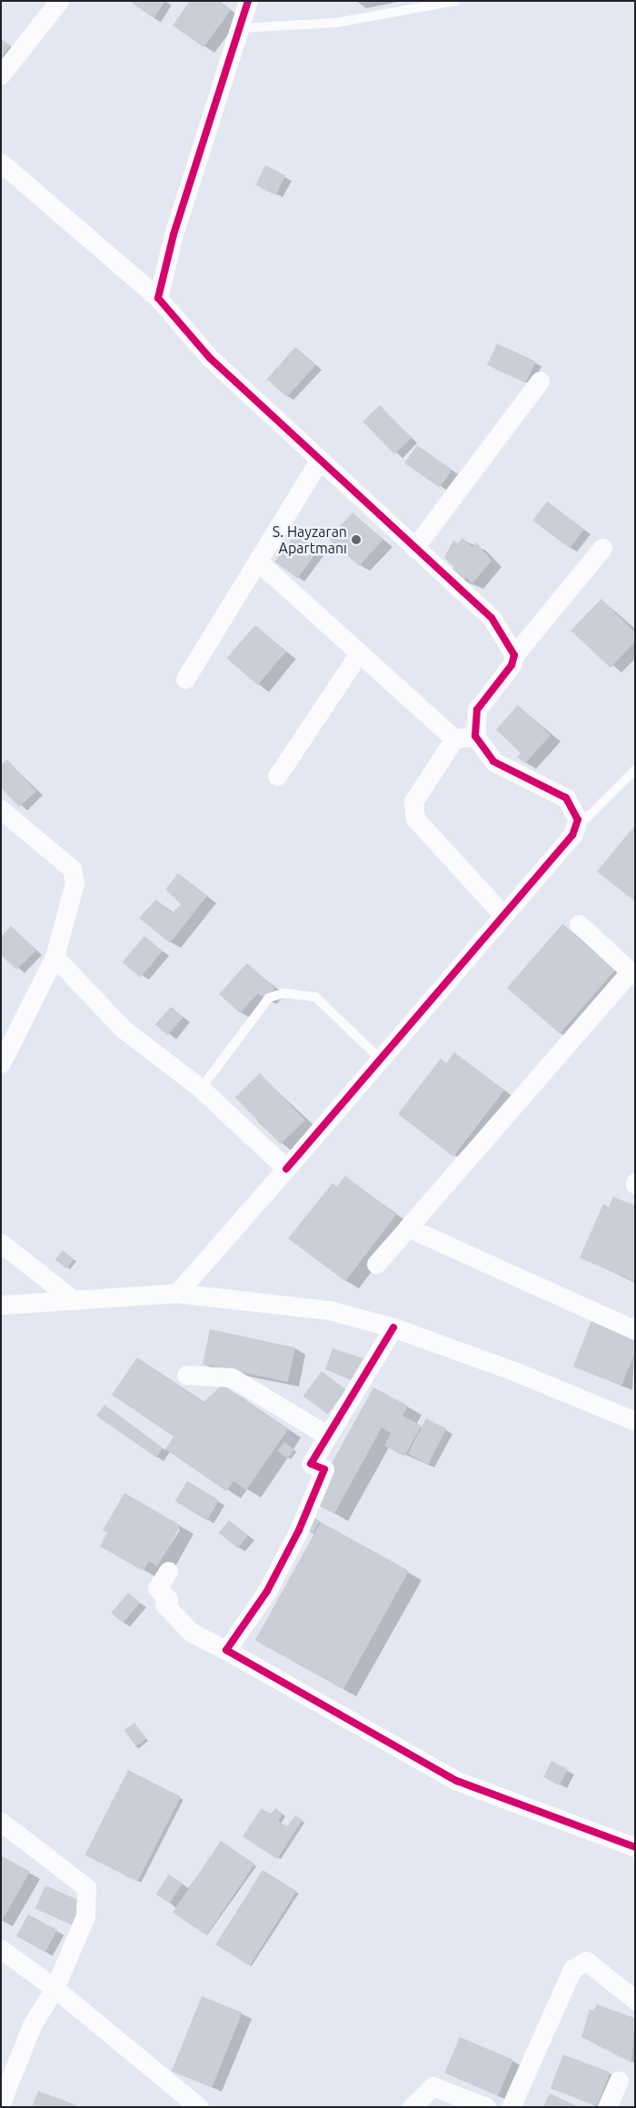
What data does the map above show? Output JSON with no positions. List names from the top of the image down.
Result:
{
  "places": ["S. Hayzaran Apartmanı"]
}
